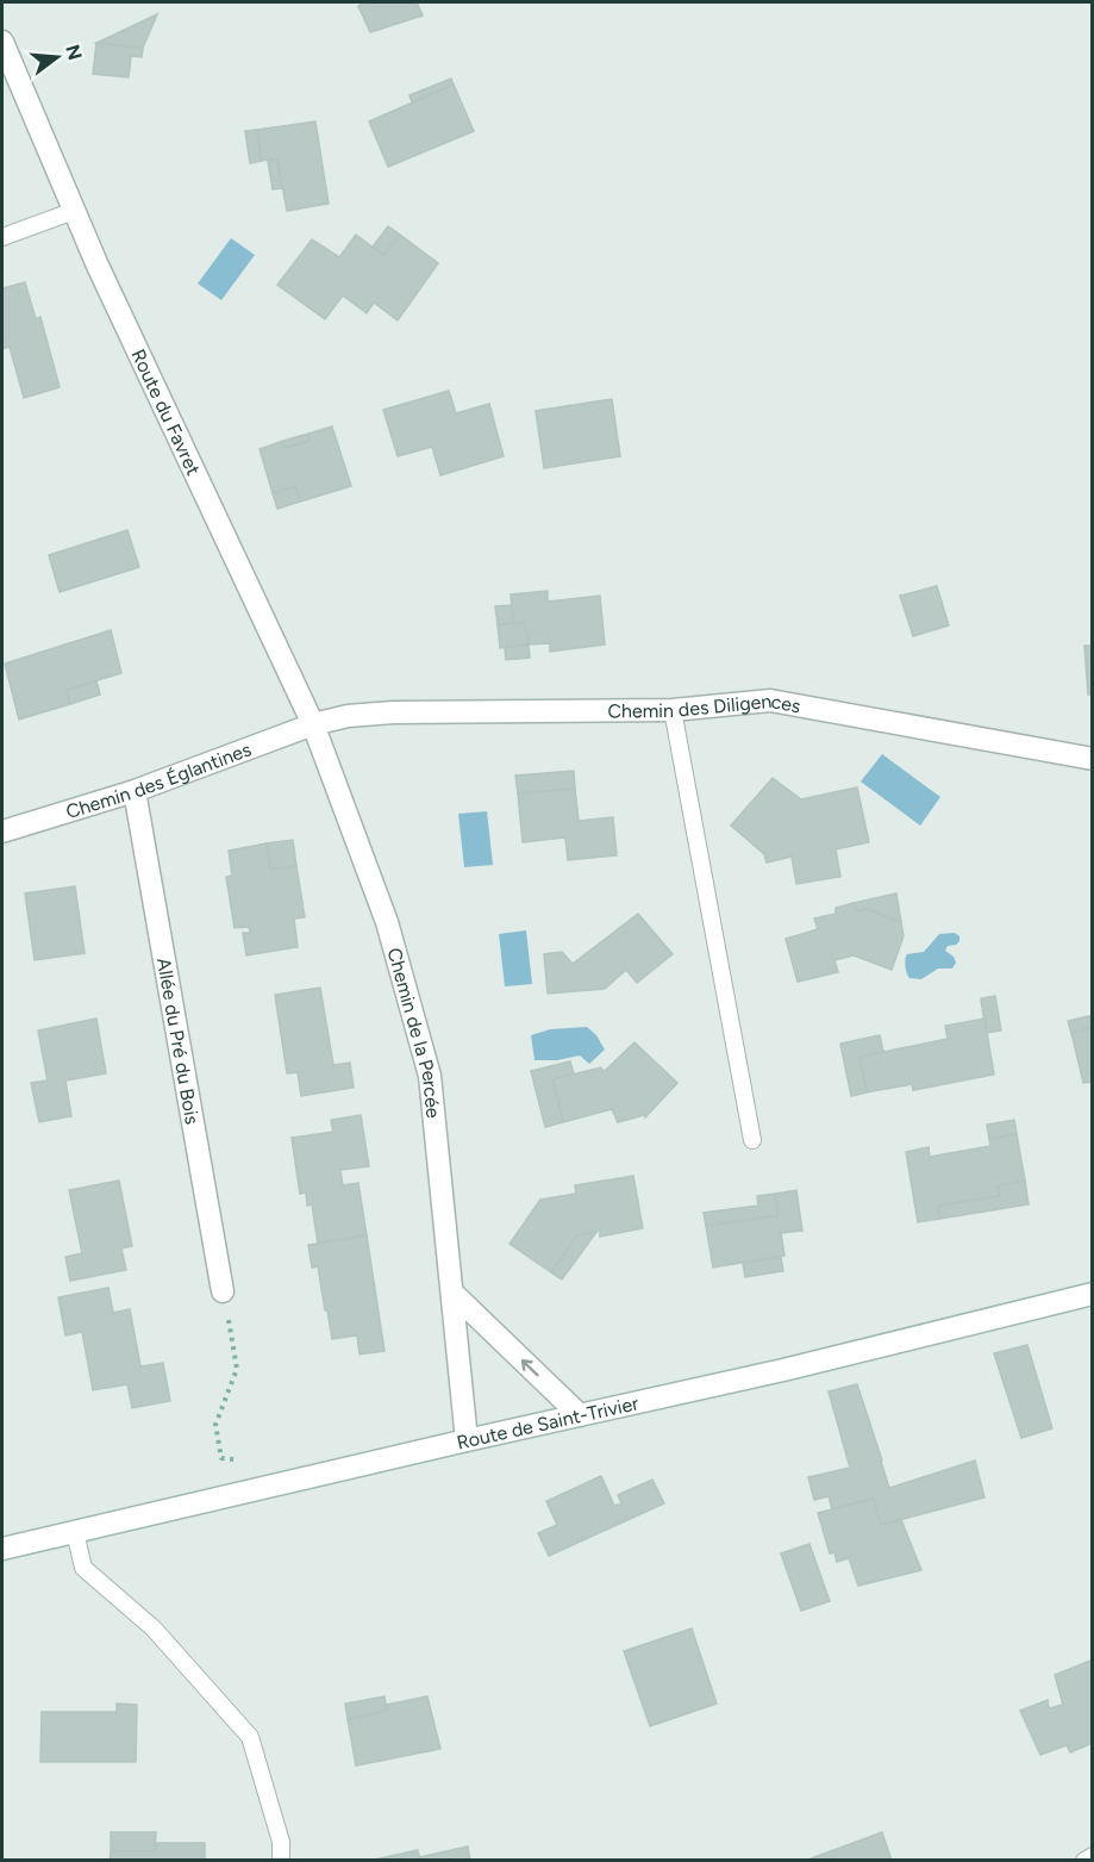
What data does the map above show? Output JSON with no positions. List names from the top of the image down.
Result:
{
  "streets": {
    "street": [
      "Route du Favret",
      "Chemin des Diligences",
      "Chemin des Églantines",
      "Chemin de la Percée",
      "Allée du Pré du Bois",
      "Route de Saint-Trivier"
    ]
  },
  "crossings": [
    ["Route du Favret", "Chemin des Diligences"],
    ["Route du Favret", "Chemin des Églantines"],
    ["Route du Favret", "Chemin de la Percée"],
    ["Chemin des Diligences", "Chemin des Églantines"],
    ["Chemin des Églantines", "Allée du Pré du Bois"],
    ["Chemin de la Percée", "Route de Saint-Trivier"]
  ],
  "north": "right"
}
